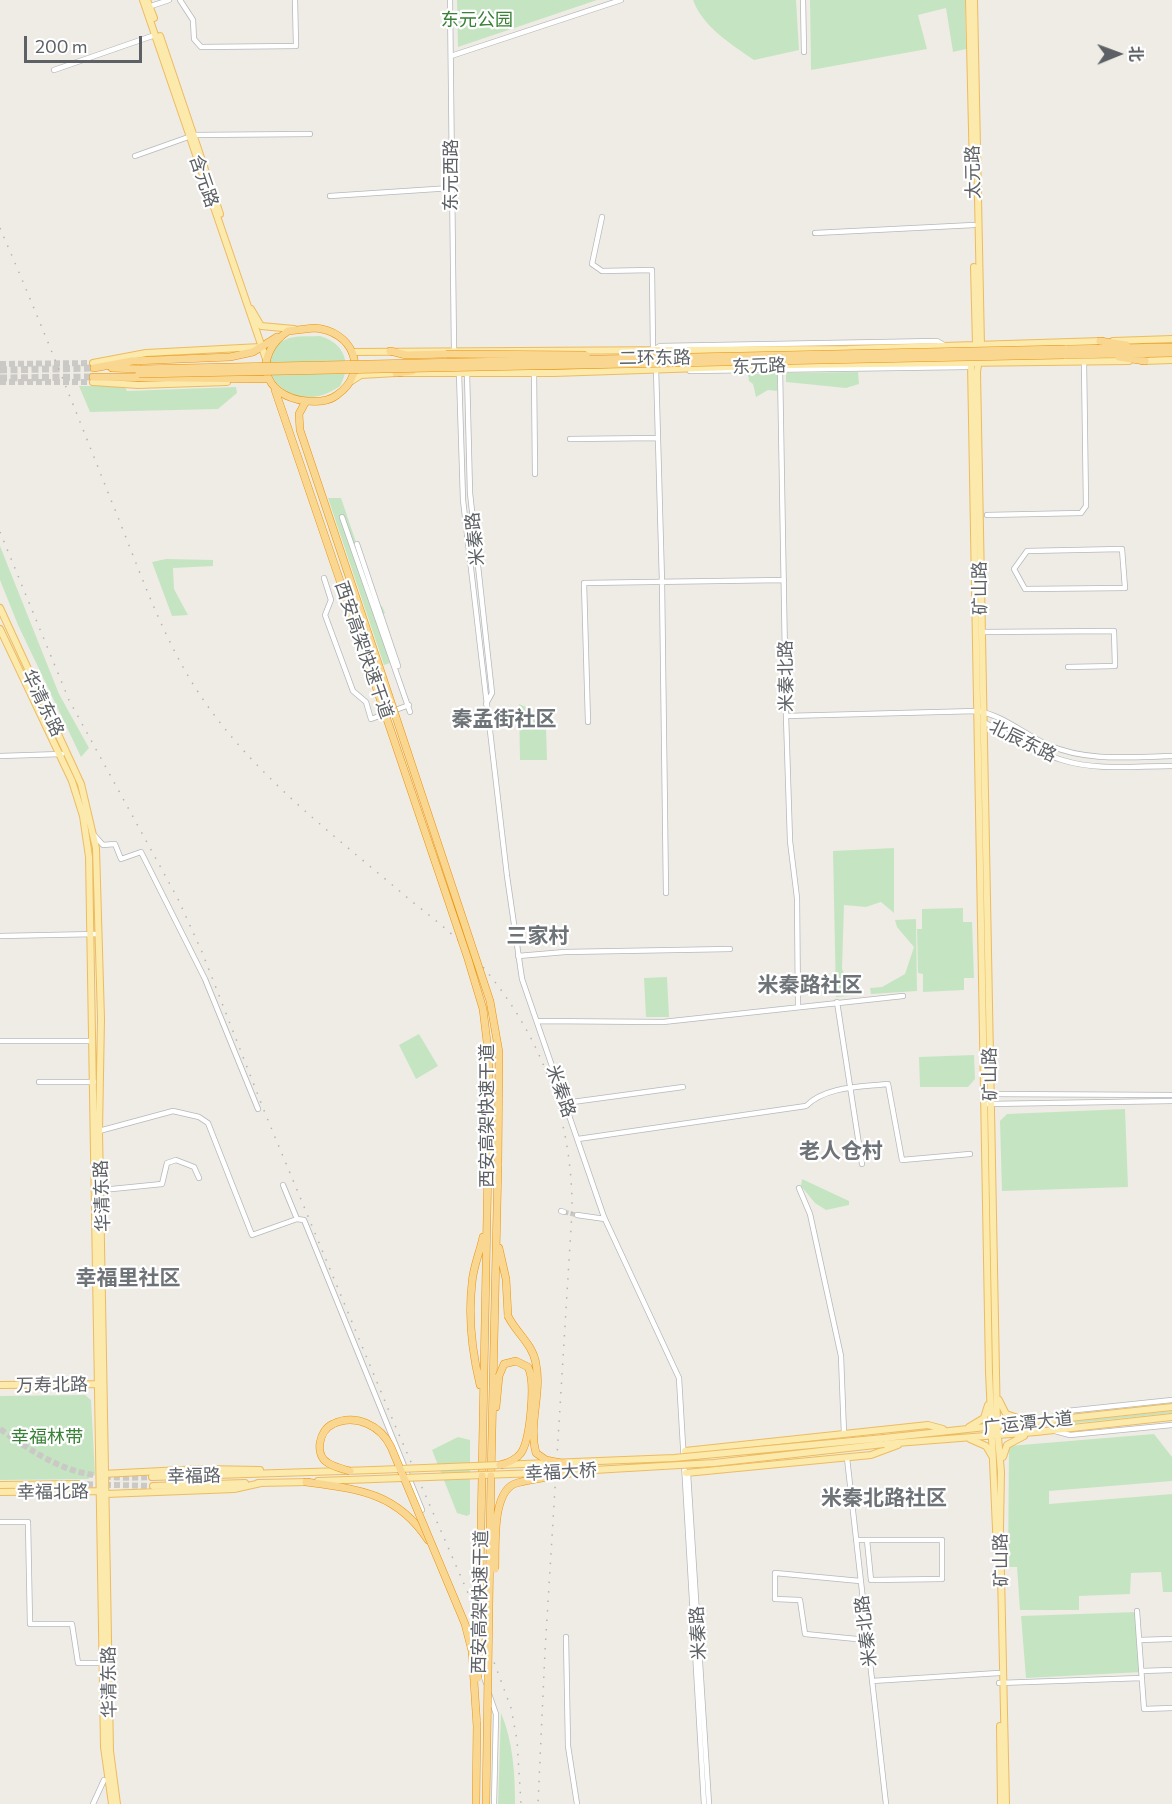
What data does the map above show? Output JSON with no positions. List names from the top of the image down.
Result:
{
  "streets": {
    "highway": ["二环东路", "西安高架快速干道"],
    "main road": [
      "太元路",
      "含元路",
      "东元路",
      "矿山路",
      "华清东路",
      "万寿北路",
      "广运潭大道",
      "幸福大桥",
      "幸福路",
      "幸福北路"
    ],
    "street": [
      "东元西路",
      "米秦路",
      "米秦北路",
      "北辰东路"
    ]
  },
  "crossings": [
    ["太元路", "东元路"],
    ["太元路", "矿山路"],
    ["东元西路", "东元路"],
    ["含元路", "东元路"],
    ["含元路", "西安高架快速干道"],
    ["东元路", "米秦路"],
    ["东元路", "矿山路"],
    ["东元路", "西安高架快速干道"],
    ["东元路", "米秦北路"],
    ["矿山路", "北辰东路"],
    ["矿山路", "广运潭大道"],
    ["华清东路", "万寿北路"],
    ["华清东路", "幸福北路"],
    ["广运潭大道", "幸福大桥"],
    ["幸福大桥", "幸福路"],
    ["幸福大桥", "幸福北路"],
    ["幸福路", "幸福北路"]
  ],
  "districts": [
    "秦孟街社区",
    "三家村",
    "米秦路社区",
    "老人仓村",
    "幸福里社区",
    "米秦北路社区"
  ],
  "parks": ["东元公园", "幸福林带"],
  "scale_bar": "200 m",
  "north": "right"
}
